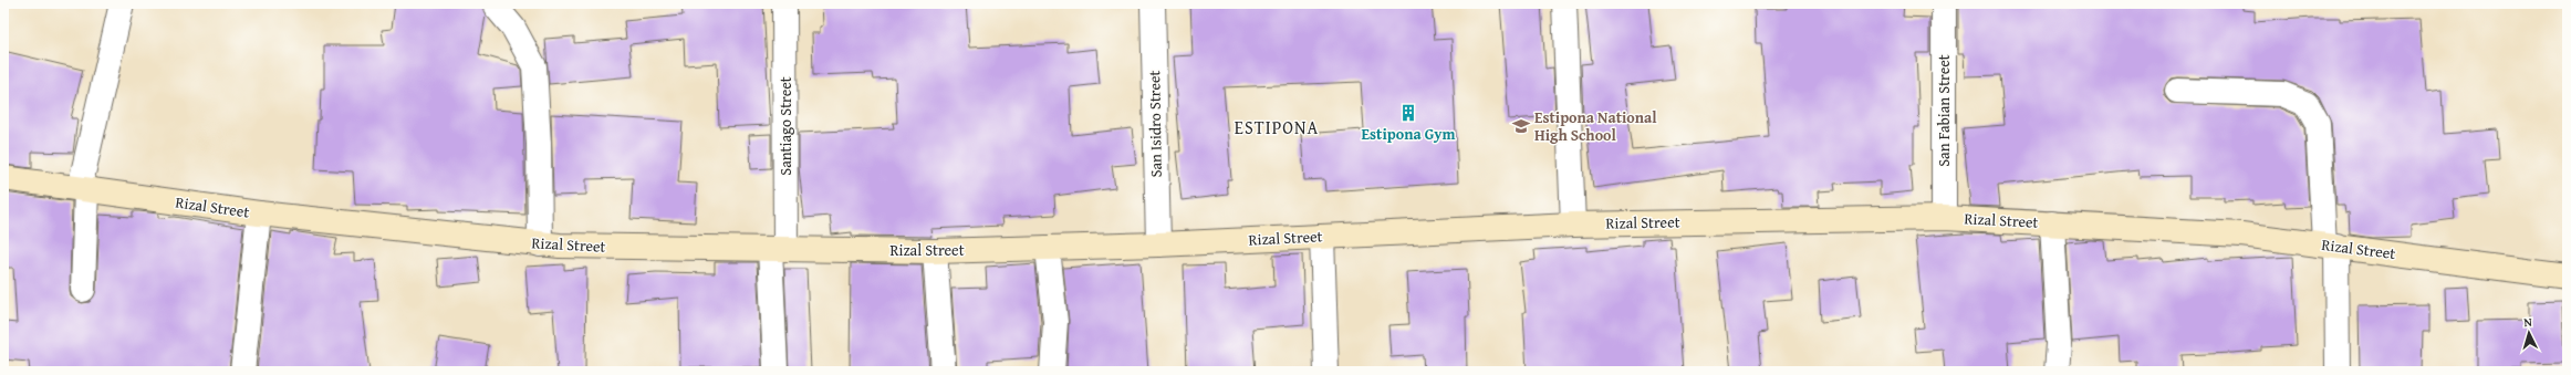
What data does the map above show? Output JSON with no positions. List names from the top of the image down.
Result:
{
  "streets": {
    "main road": ["Rizal Street"],
    "street": ["San Fabian Street", "San Isidro Street", "Santiago Street"]
  },
  "crossings": [
    ["San Fabian Street", "Rizal Street"],
    ["San Isidro Street", "Rizal Street"],
    ["Santiago Street", "Rizal Street"]
  ],
  "districts": ["ESTIPONA"],
  "places": {
    "building": ["Estipona Gym"],
    "school or university": ["Estipona National High School"]
  },
  "north": "top"
}
